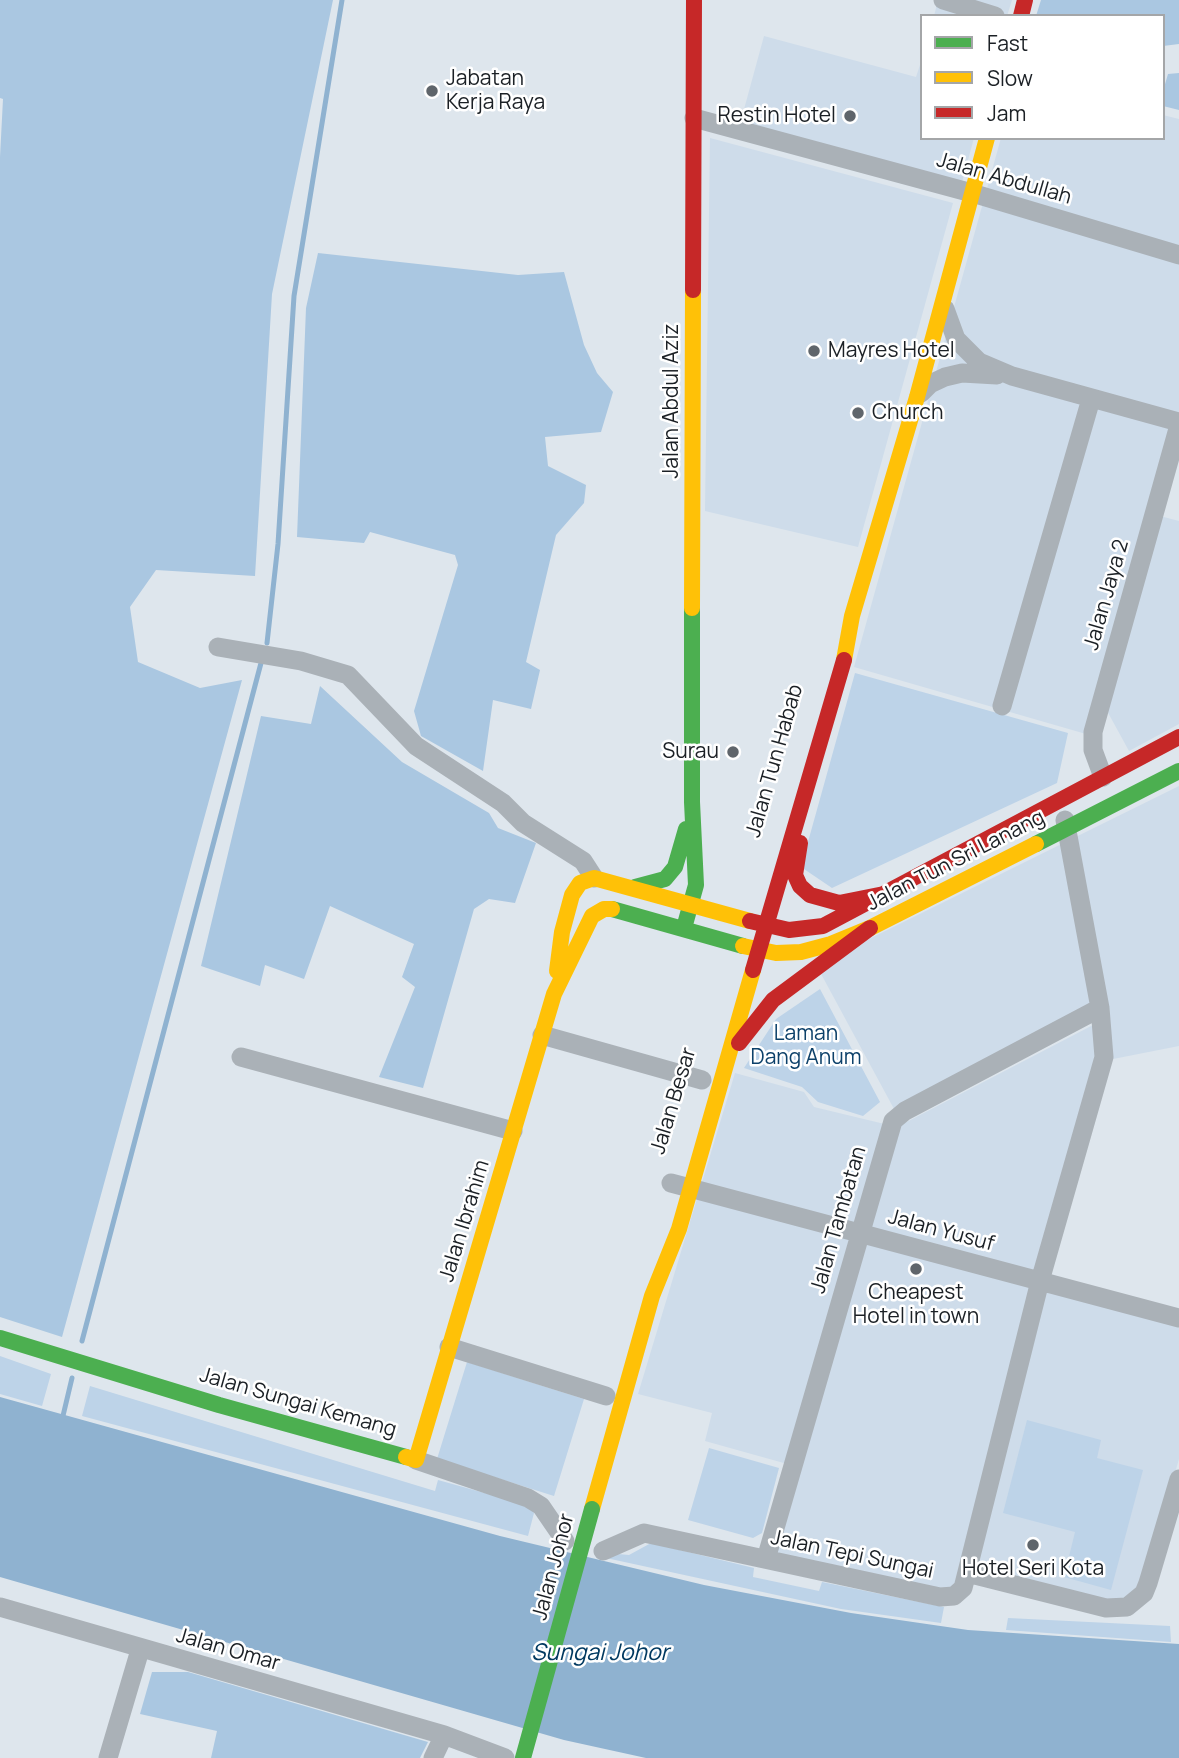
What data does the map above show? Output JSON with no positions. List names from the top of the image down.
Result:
{
  "streets": {
    "main road": [
      "Jalan Abdul Aziz",
      "Jalan Tun Habab",
      "Jalan Tun Sri Lanang",
      "Jalan Besar",
      "Jalan Ibrahim",
      "Jalan Sungai Kemang",
      "Jalan Johor"
    ],
    "street": [
      "Jalan Abdullah",
      "Jalan Jaya 2",
      "Jalan Tambatan",
      "Jalan Yusuf",
      "Jalan Tepi Sungai",
      "Jalan Omar"
    ]
  },
  "crossings": [
    ["Jalan Abdullah", "Jalan Abdul Aziz"],
    ["Jalan Abdullah", "Jalan Tun Habab"],
    ["Jalan Jaya 2", "Jalan Tun Sri Lanang"],
    ["Jalan Tun Habab", "Jalan Tun Sri Lanang"],
    ["Jalan Tun Habab", "Jalan Besar"],
    ["Jalan Tun Sri Lanang", "Jalan Besar"],
    ["Jalan Tun Sri Lanang", "Jalan Ibrahim"],
    ["Jalan Besar", "Jalan Ibrahim"],
    ["Jalan Besar", "Jalan Yusuf"],
    ["Jalan Besar", "Jalan Johor"],
    ["Jalan Tambatan", "Jalan Yusuf"],
    ["Jalan Tambatan", "Jalan Tepi Sungai"],
    ["Jalan Ibrahim", "Jalan Sungai Kemang"]
  ],
  "water": ["Sungai Johor"],
  "parks": ["Laman Dang Anum"],
  "places": [
    "Jabatan Kerja Raya",
    "Restin Hotel",
    "Mayres Hotel",
    "Church",
    "Surau",
    "Cheapest Hotel in town",
    "Hotel Seri Kota"
  ],
  "legend": ["Fast", "Slow", "Jam"]
}
